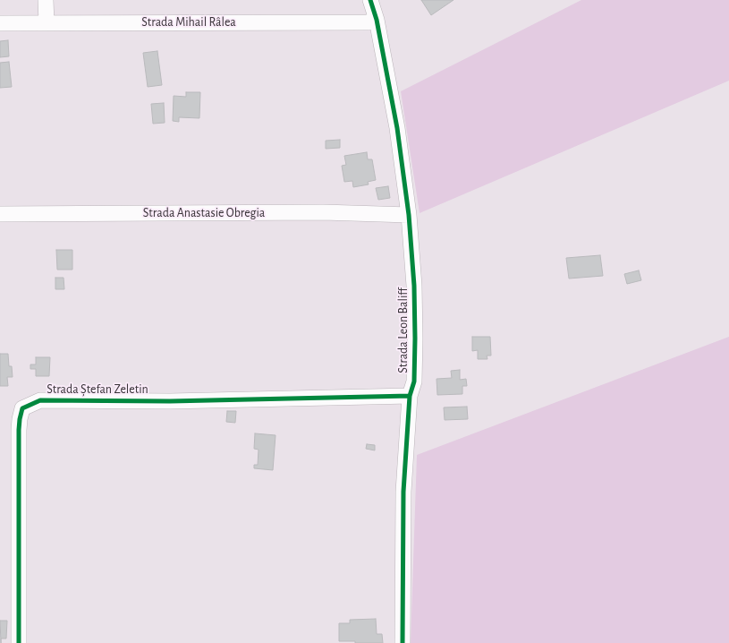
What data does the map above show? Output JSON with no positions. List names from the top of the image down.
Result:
{
  "streets": {
    "street": [
      "Strada Mihail Râlea",
      "Strada Anastasie Obregia",
      "Strada Leon Baliff",
      "Strada Ștefan Zeletin"
    ]
  },
  "crossings": [
    ["Strada Mihail Râlea", "Strada Leon Baliff"],
    ["Strada Anastasie Obregia", "Strada Leon Baliff"],
    ["Strada Leon Baliff", "Strada Ștefan Zeletin"]
  ]
}
